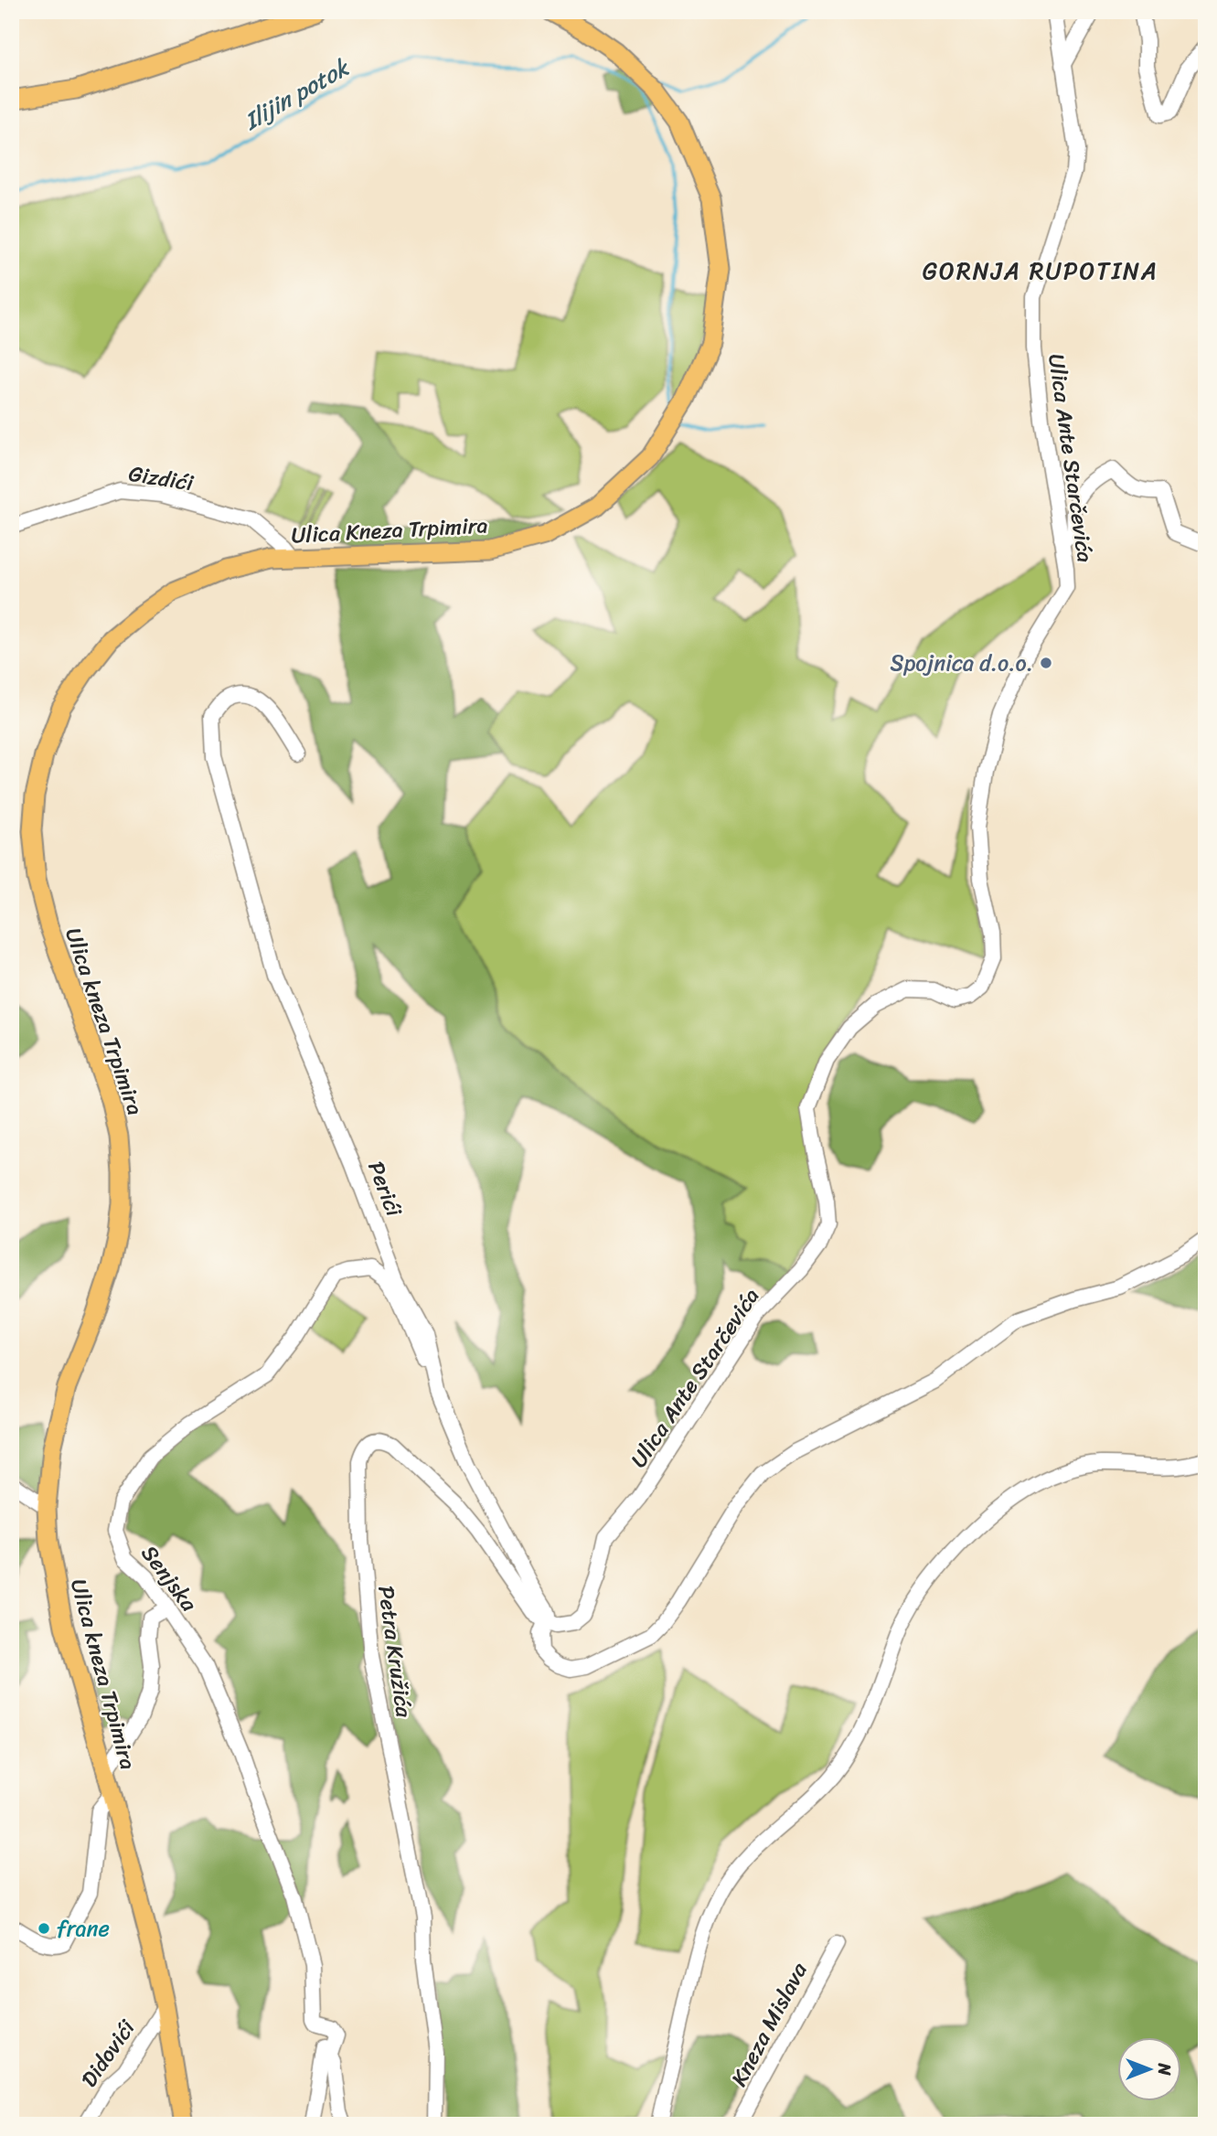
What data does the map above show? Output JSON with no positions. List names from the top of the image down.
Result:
{
  "streets": {
    "main road": ["Ulica Kneza Trpimira", "Ulica kneza Trpimira"],
    "street": [
      "Ulica Ante Starčevića",
      "Gizdići",
      "Perići",
      "Senjska",
      "Petra Kružića",
      "Kneza Mislava",
      "Didovići"
    ]
  },
  "crossings": [
    ["Ulica Ante Starčevića", "Perići"],
    ["Ulica Ante Starčevića", "Petra Kružića"],
    ["Gizdići", "Ulica Kneza Trpimira"],
    ["Ulica Kneza Trpimira", "Ulica kneza Trpimira"],
    ["Ulica kneza Trpimira", "Didovići"],
    ["Perići", "Senjska"],
    ["Perići", "Petra Kružića"]
  ],
  "districts": ["GORNJA RUPOTINA"],
  "water": ["Ilijin potok"],
  "places": ["Spojnica d.o.o.", "frane"],
  "north": "right"
}
